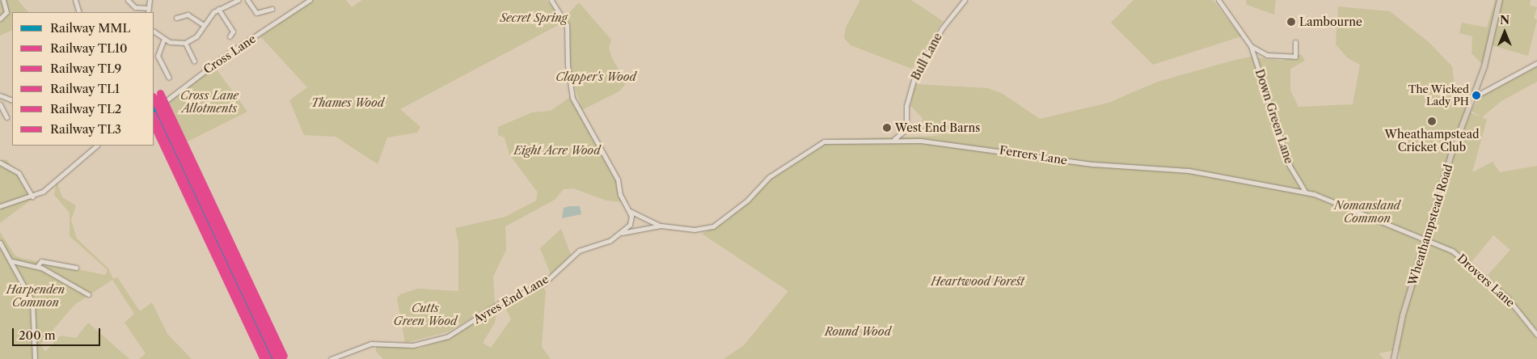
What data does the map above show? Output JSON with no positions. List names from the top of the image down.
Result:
{
  "streets": {
    "main road": ["Wheathampstead Road"],
    "street": [
      "Cross Lane",
      "Bull Lane",
      "Down Green Lane",
      "Ferrers Lane",
      "Drovers Lane",
      "Ayres End Lane"
    ]
  },
  "crossings": [
    ["Bull Lane", "Ferrers Lane"],
    ["Down Green Lane", "Ferrers Lane"],
    ["Ferrers Lane", "Wheathampstead Road"],
    ["Ferrers Lane", "Drovers Lane"],
    ["Ferrers Lane", "Ayres End Lane"],
    ["Wheathampstead Road", "Drovers Lane"]
  ],
  "parks": [
    "Secret Spring",
    "Clapper's Wood",
    "Cross Lane Allotments",
    "Thames Wood",
    "Eight Acre Wood",
    "Nomansland Common",
    "Heartwood Forest",
    "Harpenden Common",
    "Cutts Green Wood",
    "Round Wood"
  ],
  "places": [
    "Lambourne",
    "The Wicked Lady PH",
    "Wheathampstead Cricket Club",
    "West End Barns"
  ],
  "lines": [
    "rail line TL1",
    "rail line TL2",
    "rail line TL10",
    "rail line MML",
    "rail line TL9",
    "rail line TL3"
  ],
  "legend": [
    "Railway MML",
    "Railway TL10",
    "Railway TL9",
    "Railway TL1",
    "Railway TL2",
    "Railway TL3"
  ],
  "scale_bar": "200 m",
  "north": "top"
}
